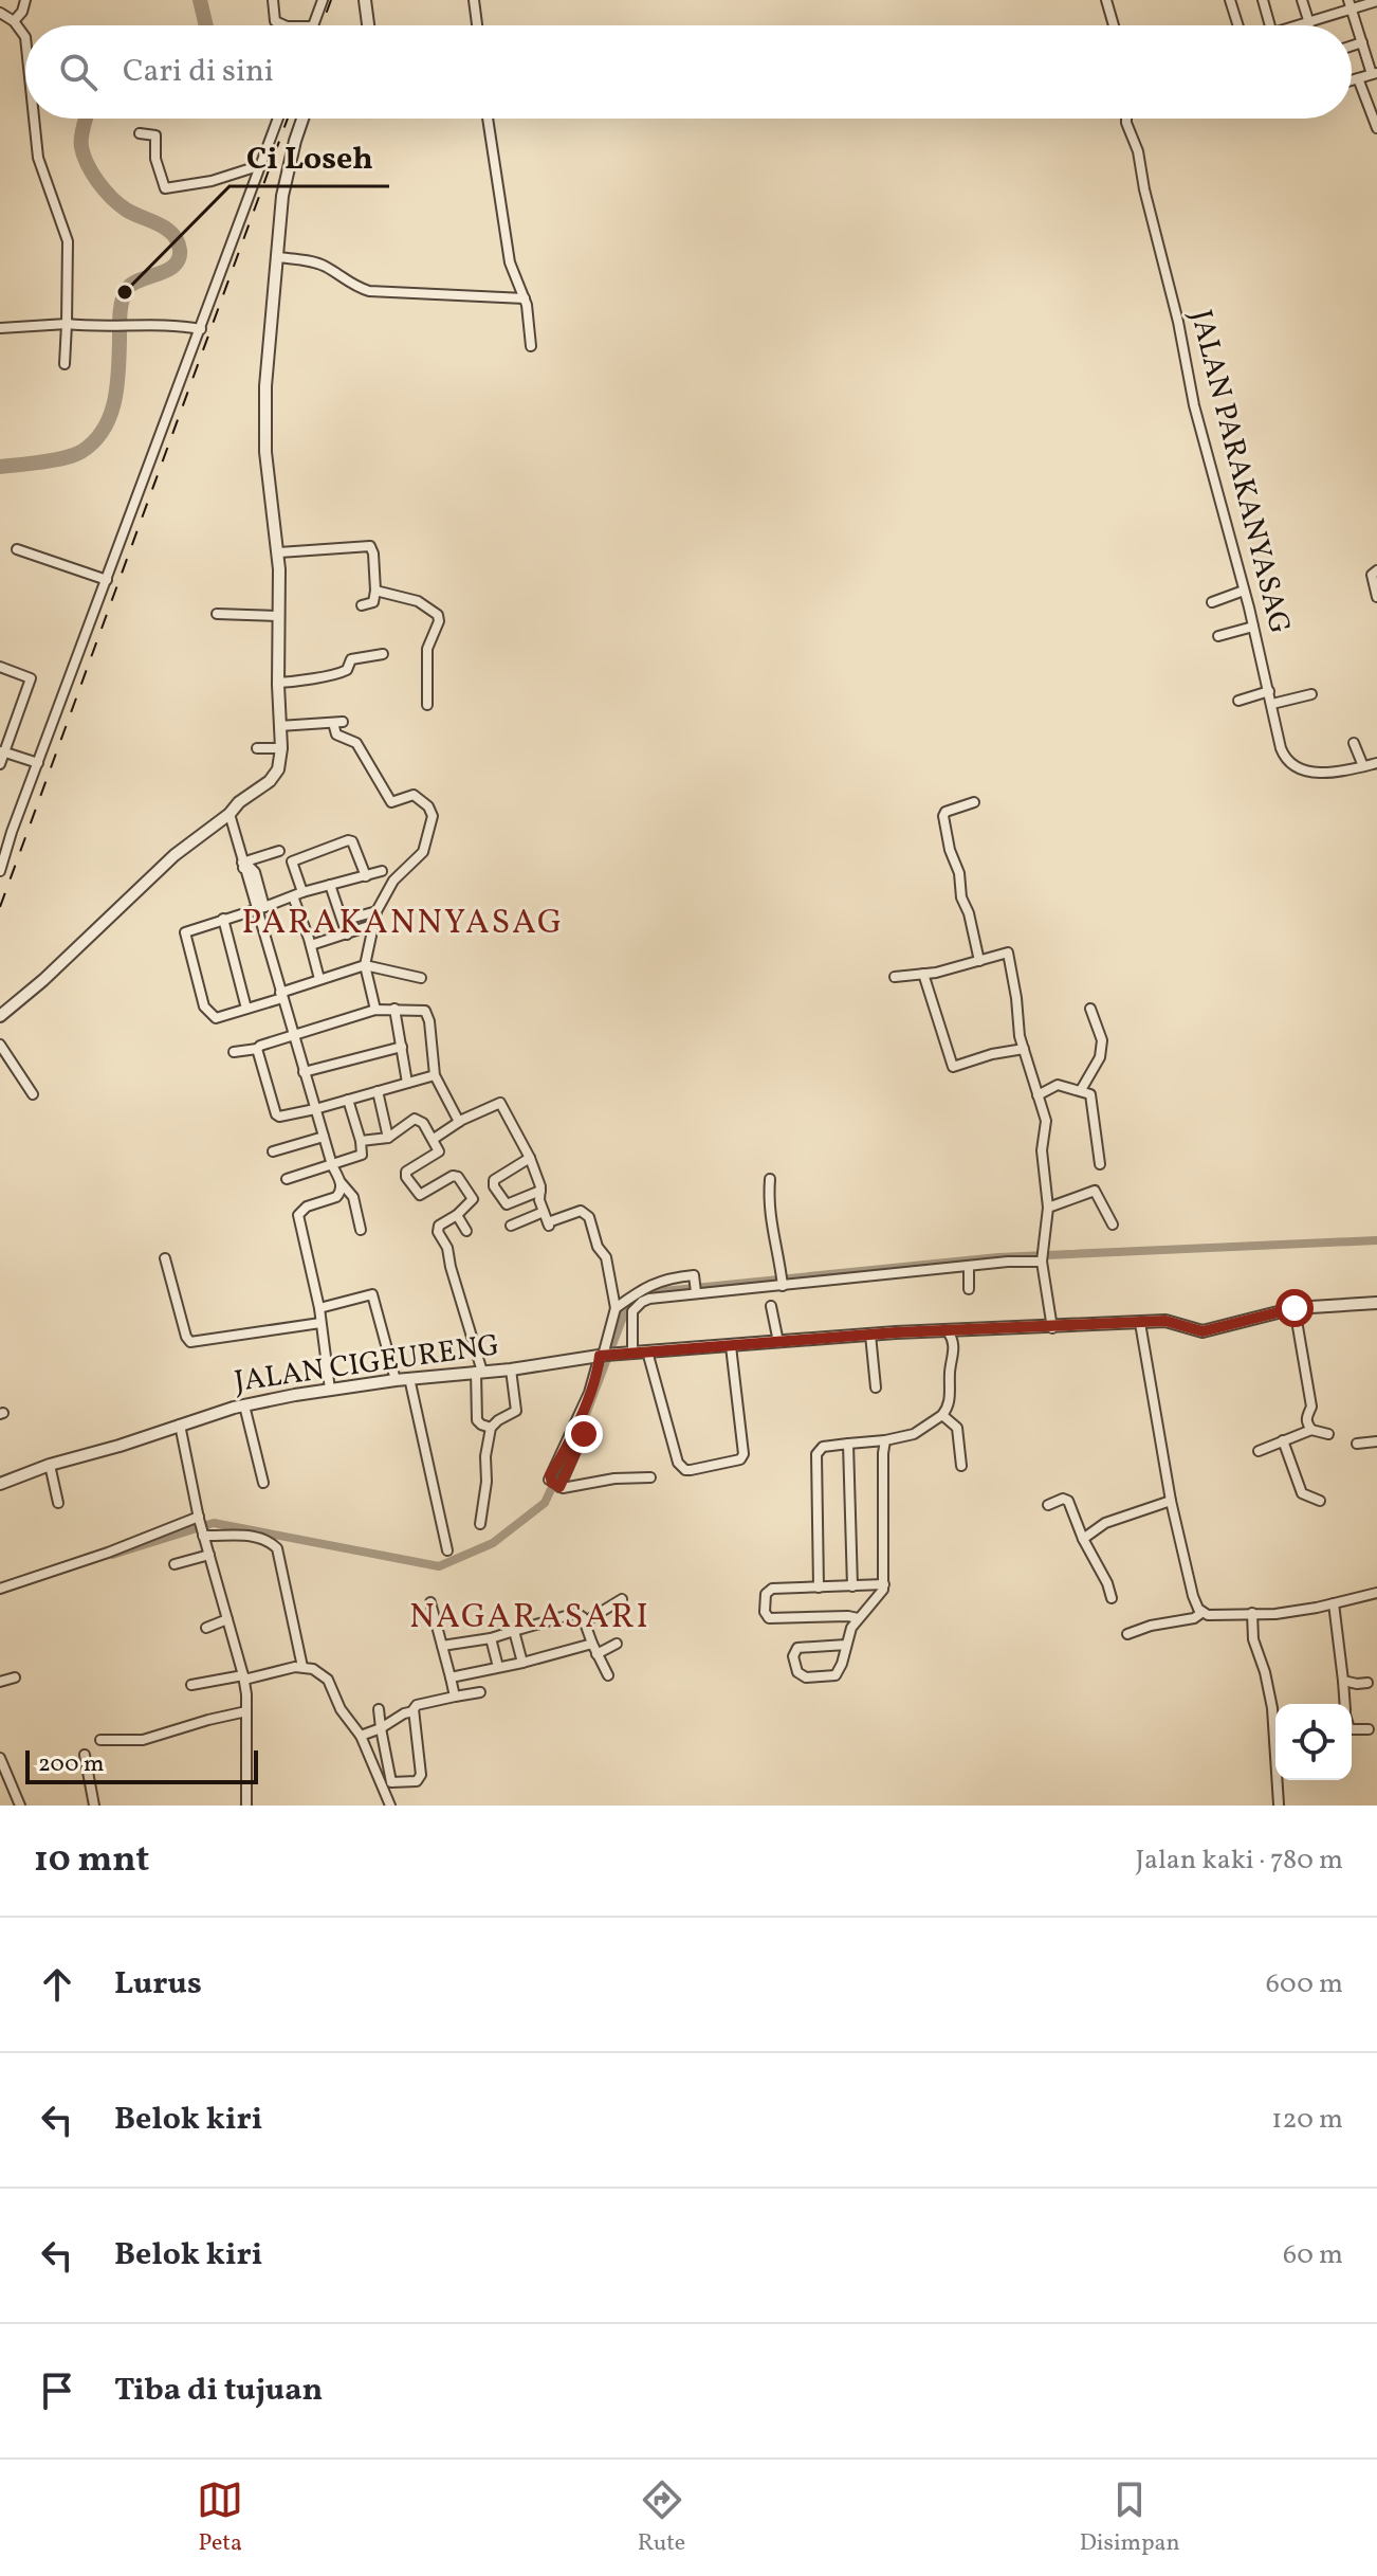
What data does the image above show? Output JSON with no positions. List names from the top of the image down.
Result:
{
  "streets": {
    "street": ["JALAN PARAKANYASAG", "JALAN CIGEURENG"]
  },
  "districts": ["PARAKANNYASAG", "NAGARASARI"],
  "places": ["Ci Loseh"],
  "scale_bar": "200 m",
  "page": {
    "search": "Cari di sini",
    "scale": "200 m",
    "heading": ["10 mnt", "Jalan kaki · 780 m"],
    "list": [
      ["Lurus", "600 m"],
      ["Belok kiri", "120 m"],
      ["Belok kiri", "60 m"],
      "Tiba di tujuan"
    ],
    "nav": ["Peta", "Rute", "Disimpan"]
  }
}
